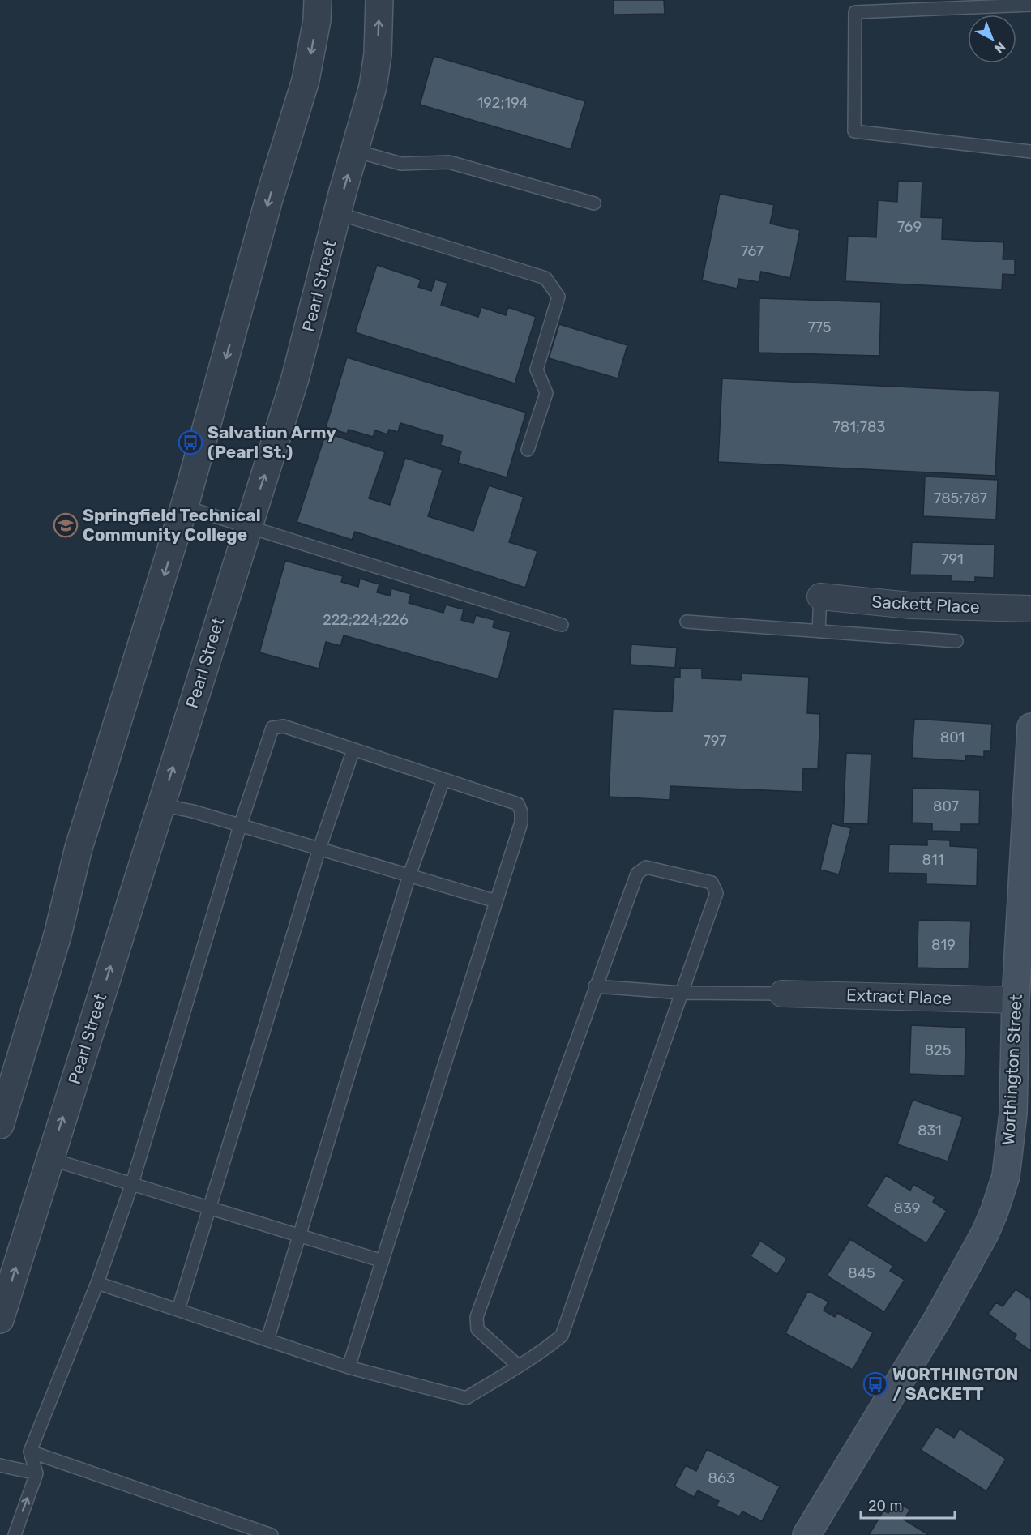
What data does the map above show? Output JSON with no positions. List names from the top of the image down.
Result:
{
  "streets": {
    "main road": ["Worthington Street"],
    "street": ["Pearl Street", "Sackett Place", "Extract Place"]
  },
  "crossings": [
    ["Extract Place", "Worthington Street"]
  ],
  "places": {
    "bus stop": ["Salvation Army (Pearl St.)", "WORTHINGTON / SACKETT"],
    "school or university": ["Springfield Technical Community College"]
  },
  "house_numbers": [
    "192;194",
    "769",
    "767",
    "775",
    "781;783",
    "785;787",
    "791",
    "222;224;226",
    "801",
    "797",
    "807",
    "811",
    "819",
    "825",
    "831",
    "839",
    "845",
    "863"
  ],
  "scale_bar": "20 m",
  "north": "bottom right"
}
